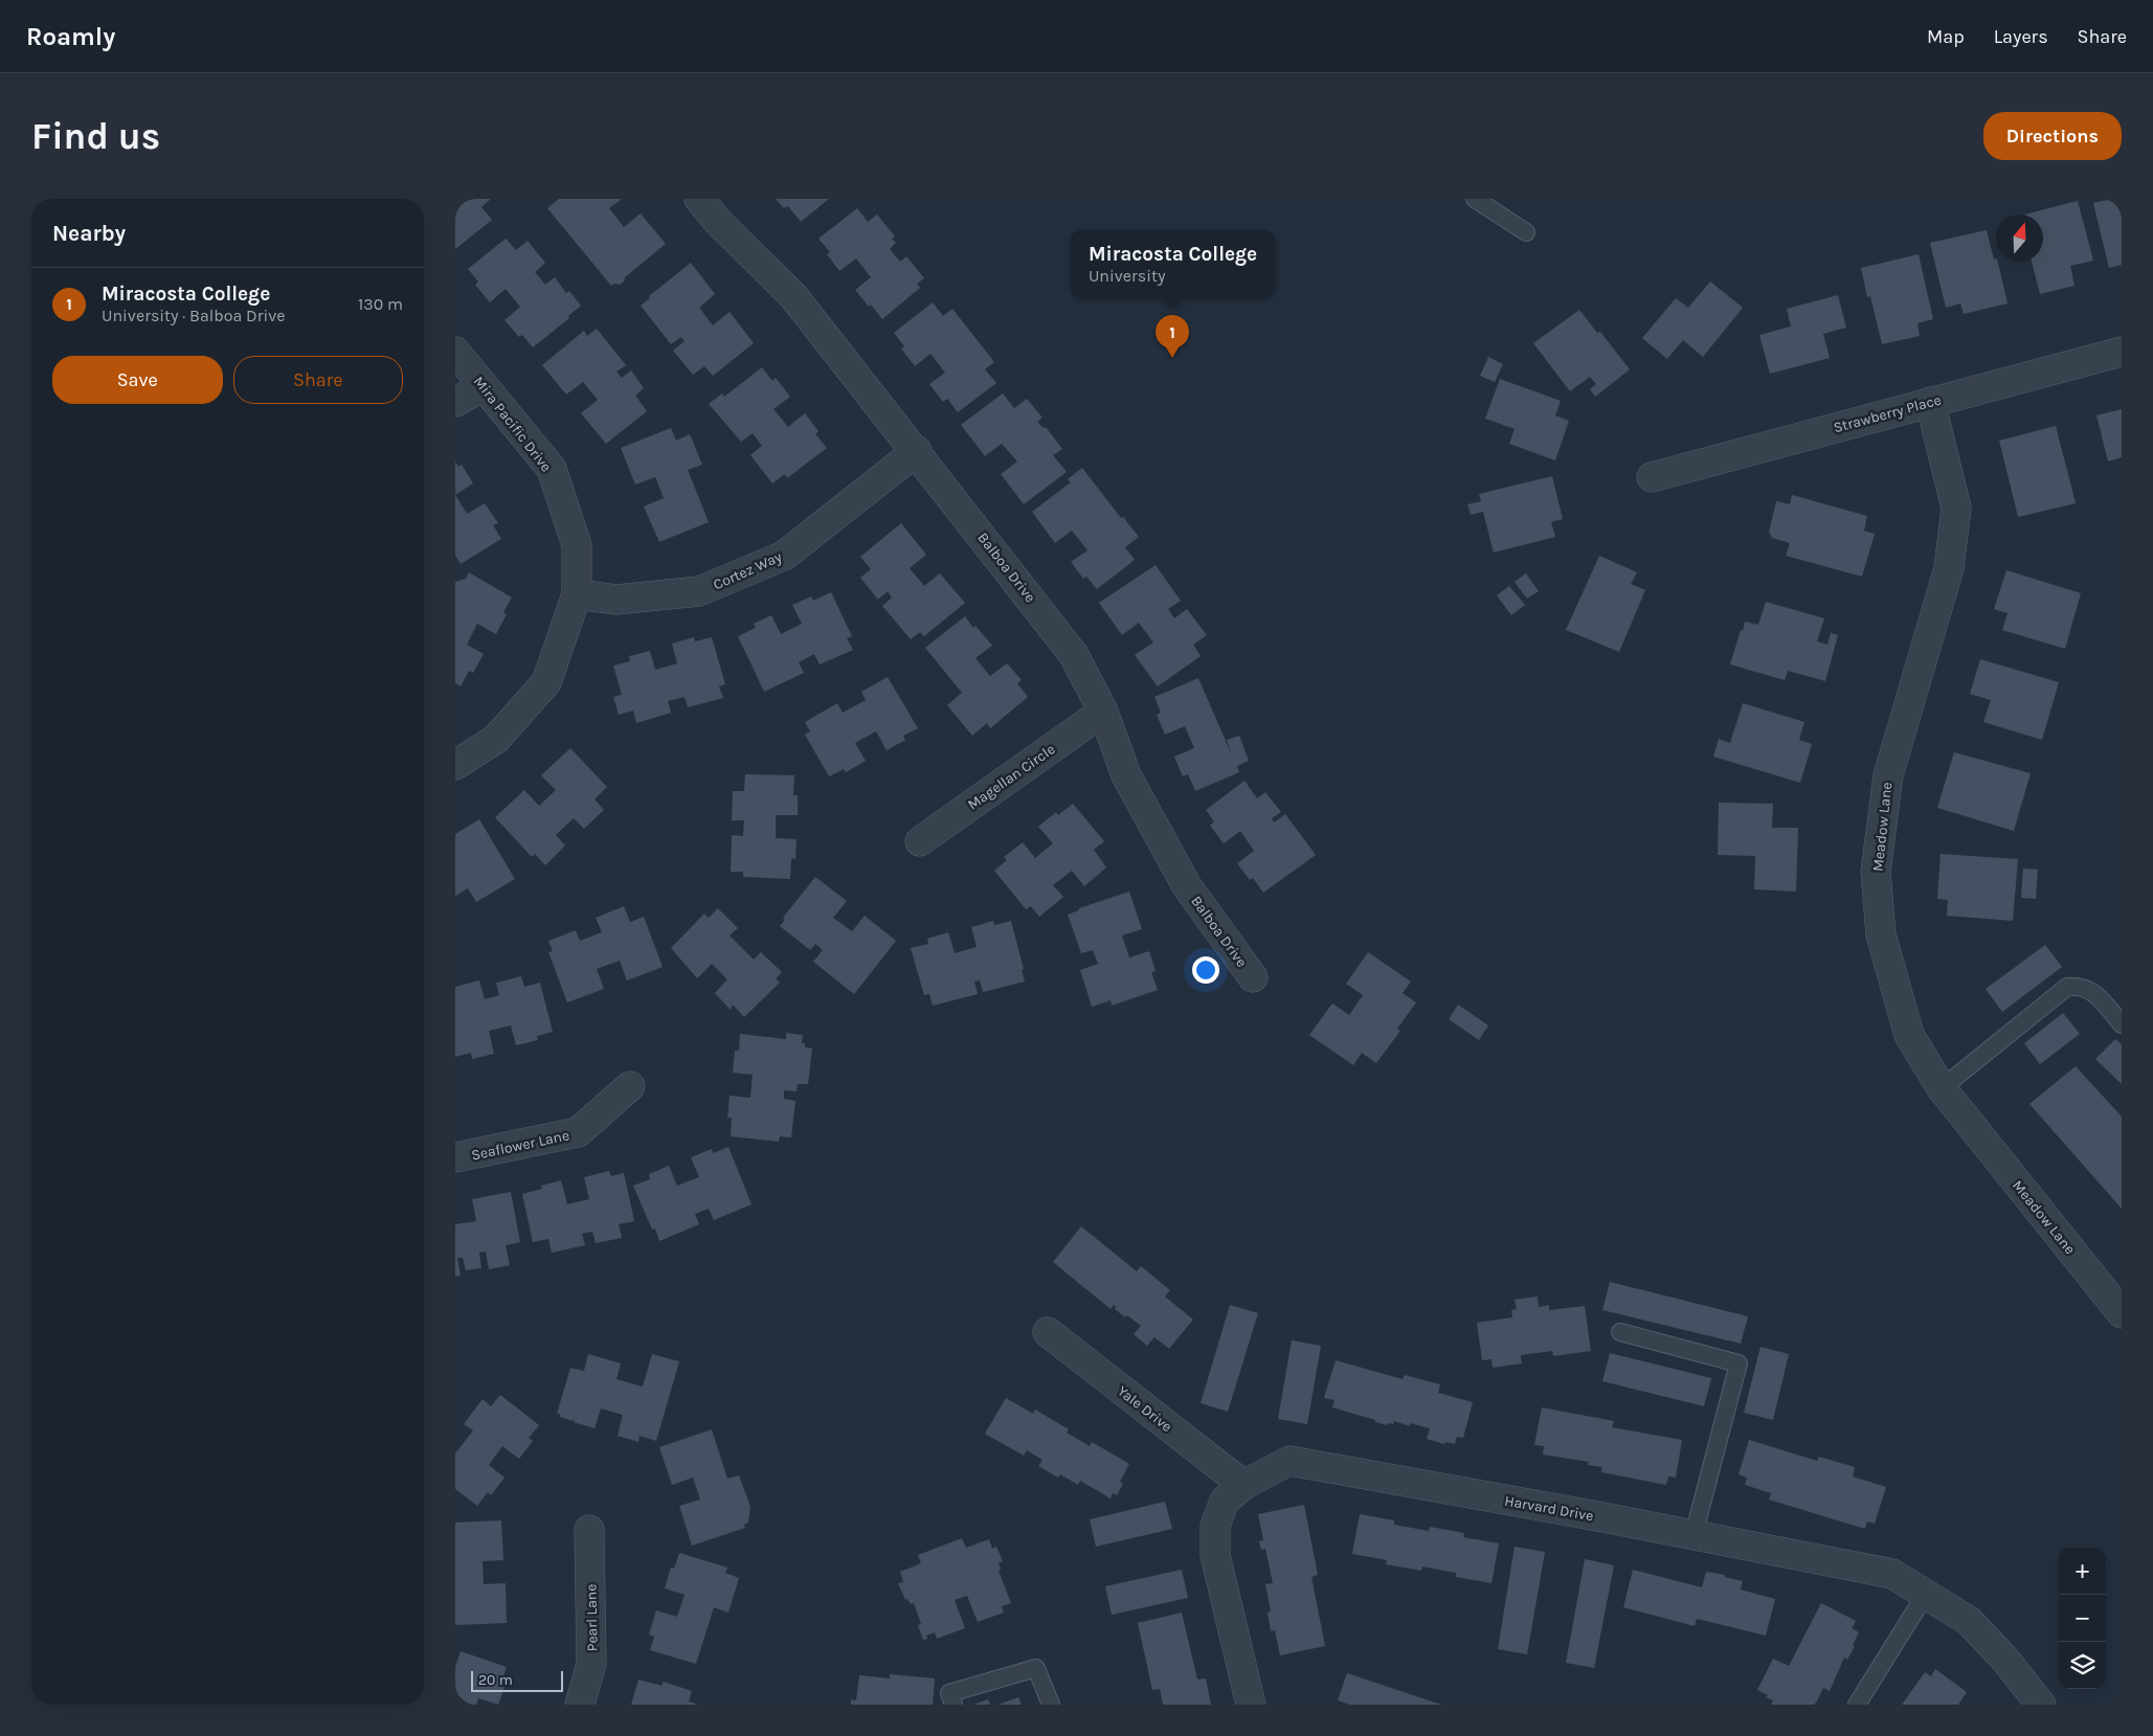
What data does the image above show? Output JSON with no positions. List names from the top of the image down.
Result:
{
  "streets": {
    "street": [
      "Strawberry Place",
      "Mira Pacific Drive",
      "Balboa Drive",
      "Cortez Way",
      "Magellan Circle",
      "Meadow Lane",
      "Seaflower Lane",
      "Yale Drive",
      "Harvard Drive",
      "Pearl Lane"
    ]
  },
  "crossings": [
    ["Strawberry Place", "Meadow Lane"],
    ["Mira Pacific Drive", "Cortez Way"],
    ["Balboa Drive", "Cortez Way"],
    ["Balboa Drive", "Magellan Circle"],
    ["Yale Drive", "Harvard Drive"]
  ],
  "scale_bar": "20 m",
  "north": "top",
  "page": {
    "header": "Roamly",
    "nav": ["Map", "Layers", "Share"],
    "buttons": [
      "Directions",
      ["Save", "Share"]
    ],
    "title": "Find us",
    "heading": "Nearby",
    "popup": ["Miracosta College", "University"],
    "list": [
      {
        "mark": "1",
        "name": "Miracosta College",
        "note": "University · Balboa Drive",
        "value": "130 m"
      }
    ],
    "pins": "1",
    "map_buttons": ["+", "−"],
    "scale": "20 m"
  }
}
